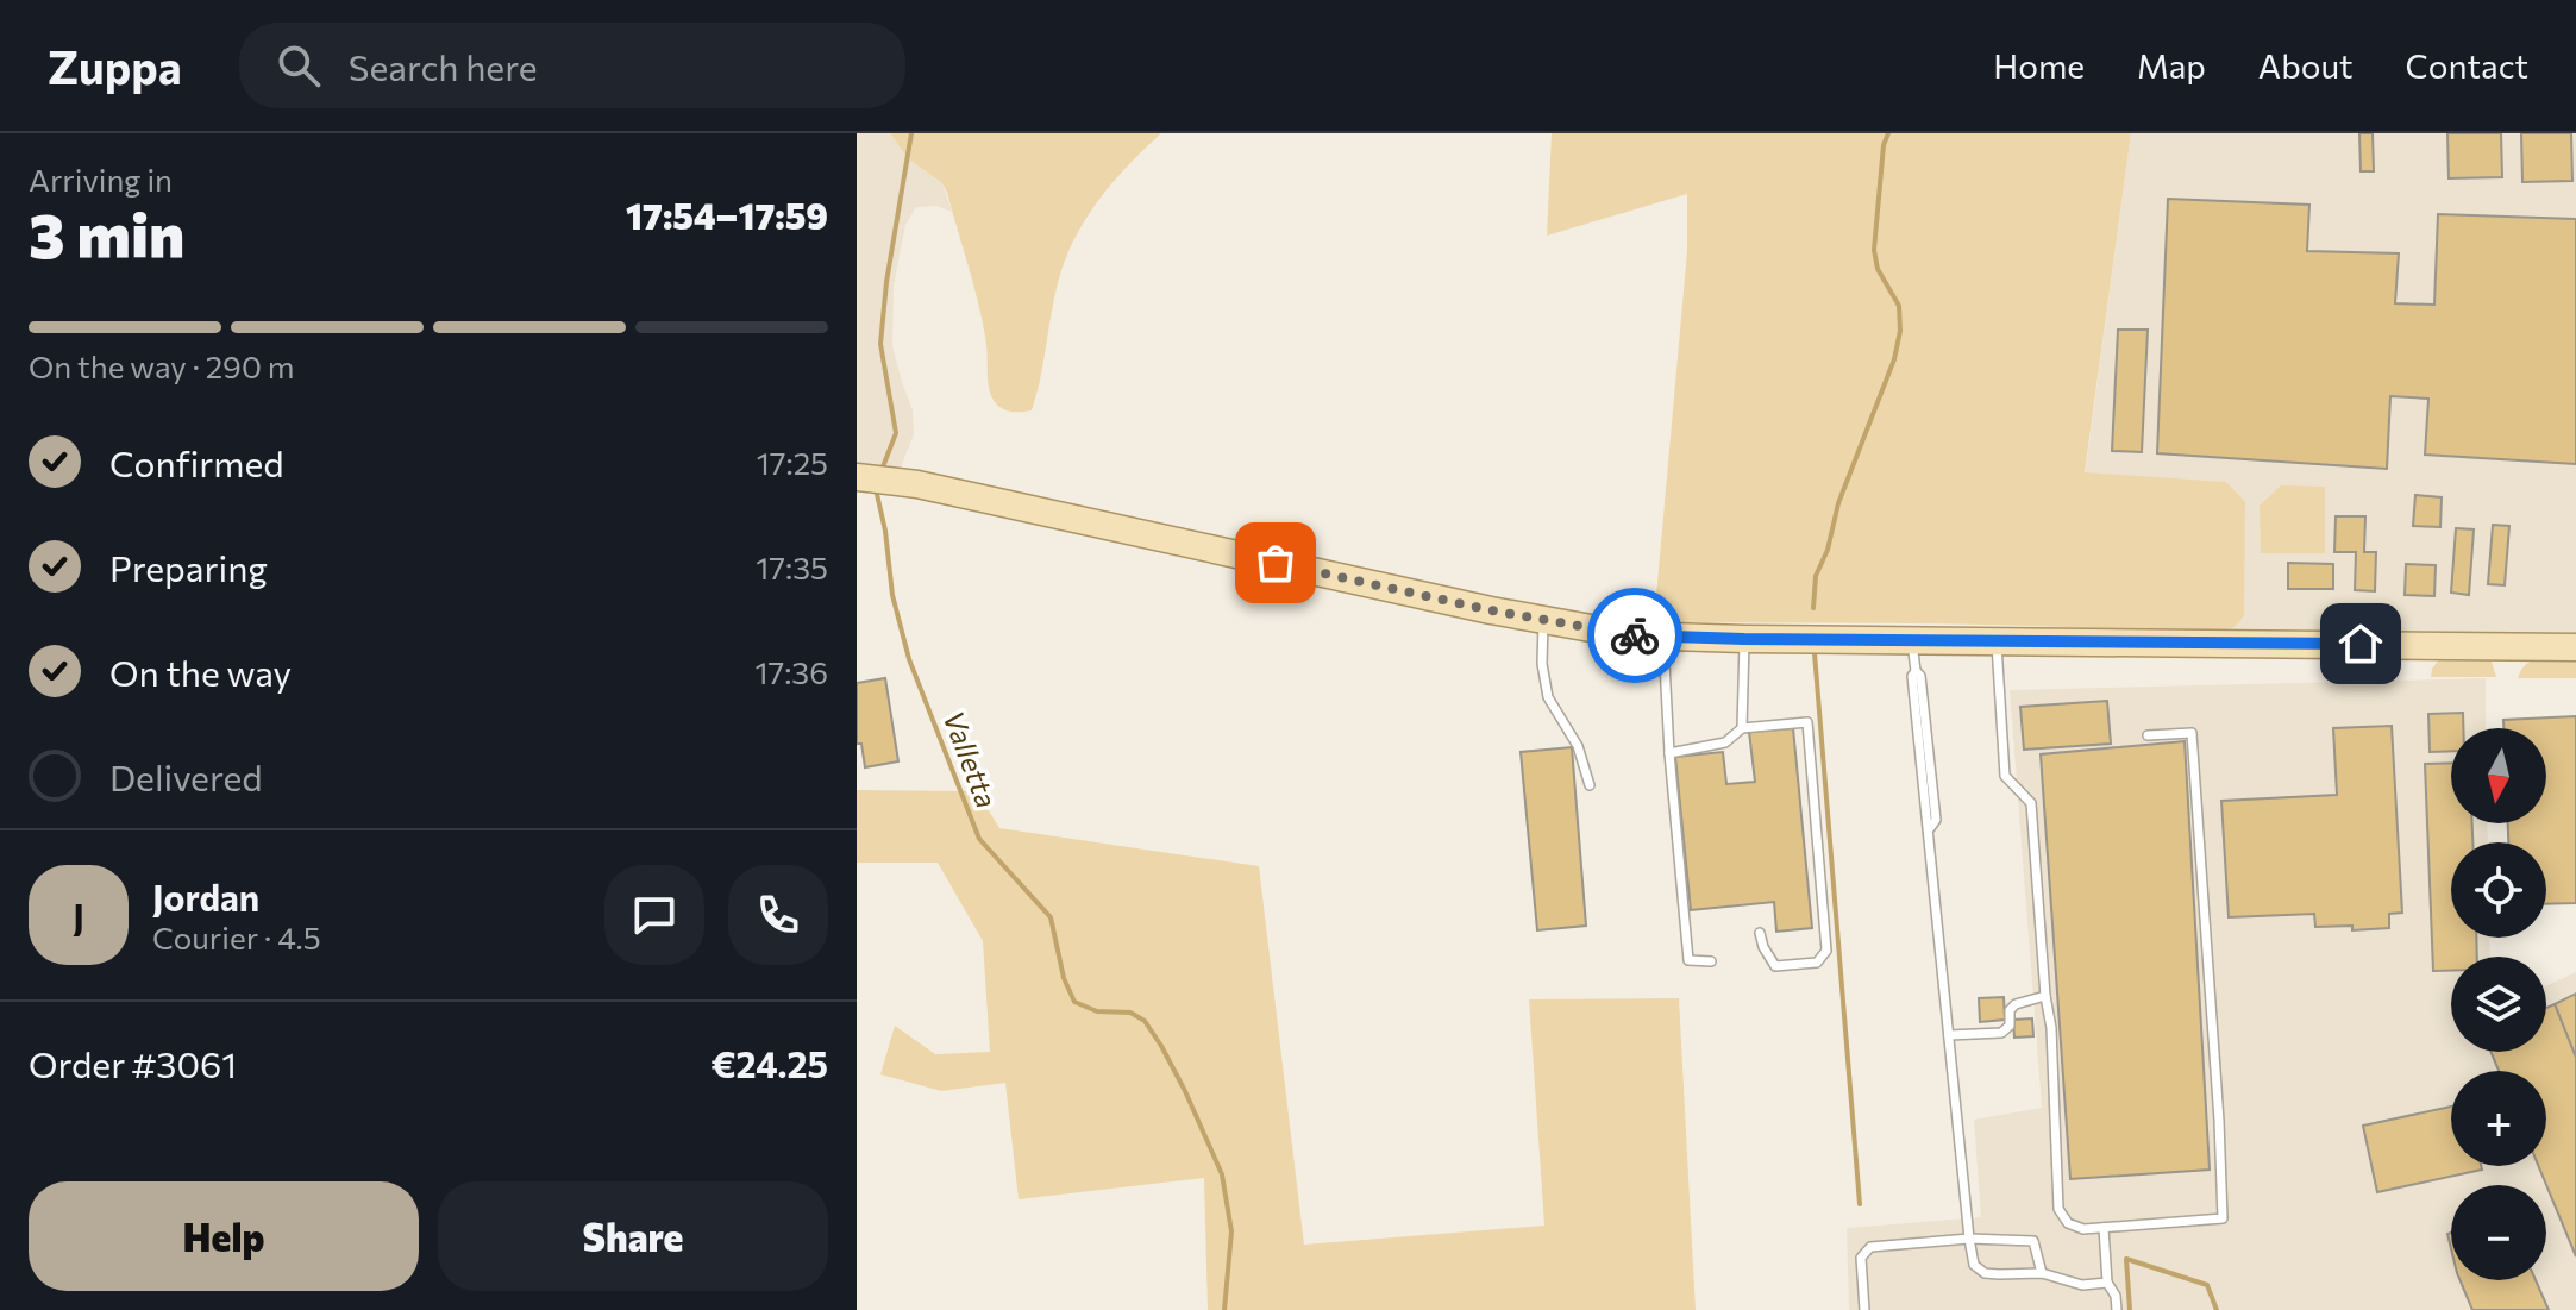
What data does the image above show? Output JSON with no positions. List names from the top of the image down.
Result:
{
  "water": ["Valletta"],
  "north": "bottom",
  "page": {
    "header": "Zuppa",
    "search": "Search here",
    "nav": [
      "Home",
      "Map",
      "About",
      "Contact"
    ],
    "heading": ["3 min", "Arriving in", "17:54–17:59"],
    "panel": [
      "Jordan",
      "Courier · 4.5",
      "Order #3061",
      "€24.25"
    ],
    "bar": "On the way · 290 m",
    "list": [
      ["Confirmed", "17:25"],
      ["Preparing", "17:35"],
      ["On the way", "17:36"],
      "Delivered"
    ],
    "map_buttons": ["+", "−"],
    "round": "J",
    "buttons": ["Help", "Share"]
  }
}
